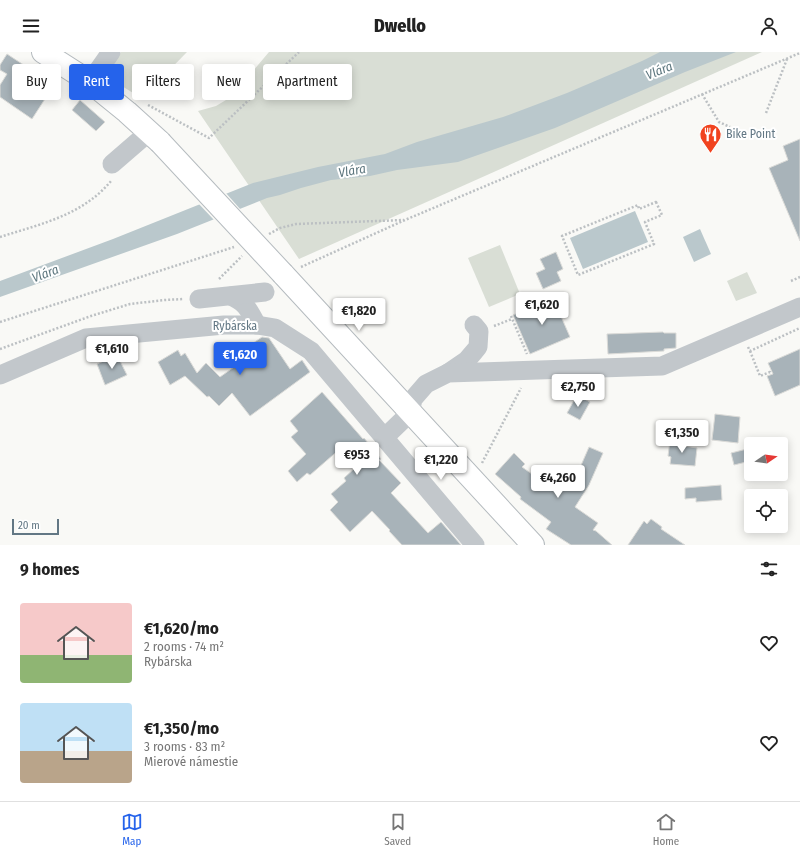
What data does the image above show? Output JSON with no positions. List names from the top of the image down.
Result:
{
  "streets": {
    "street": ["Rybárska"]
  },
  "water": ["Vlára"],
  "places": {
    "restaurant": ["Bike Point"]
  },
  "scale_bar": "20 m",
  "north": "right",
  "page": {
    "header": "Dwello",
    "chip": [
      "Buy",
      "Rent",
      "Filters",
      "New",
      "Apartment"
    ],
    "price": [
      "€1,620",
      "€1,820",
      "€1,610",
      "€1,620",
      "€2,750",
      "€1,350",
      "€953",
      "€1,220",
      "€4,260"
    ],
    "scale": "20 m",
    "heading": "9 homes",
    "list": [
      {
        "name": "€1,620/mo",
        "note": "2 rooms · 74 m² · Rybárska"
      },
      {
        "name": "€1,350/mo",
        "note": "3 rooms · 83 m² · Mierové námestie"
      }
    ],
    "tabs": ["Map", "Saved", "Home"]
  }
}
